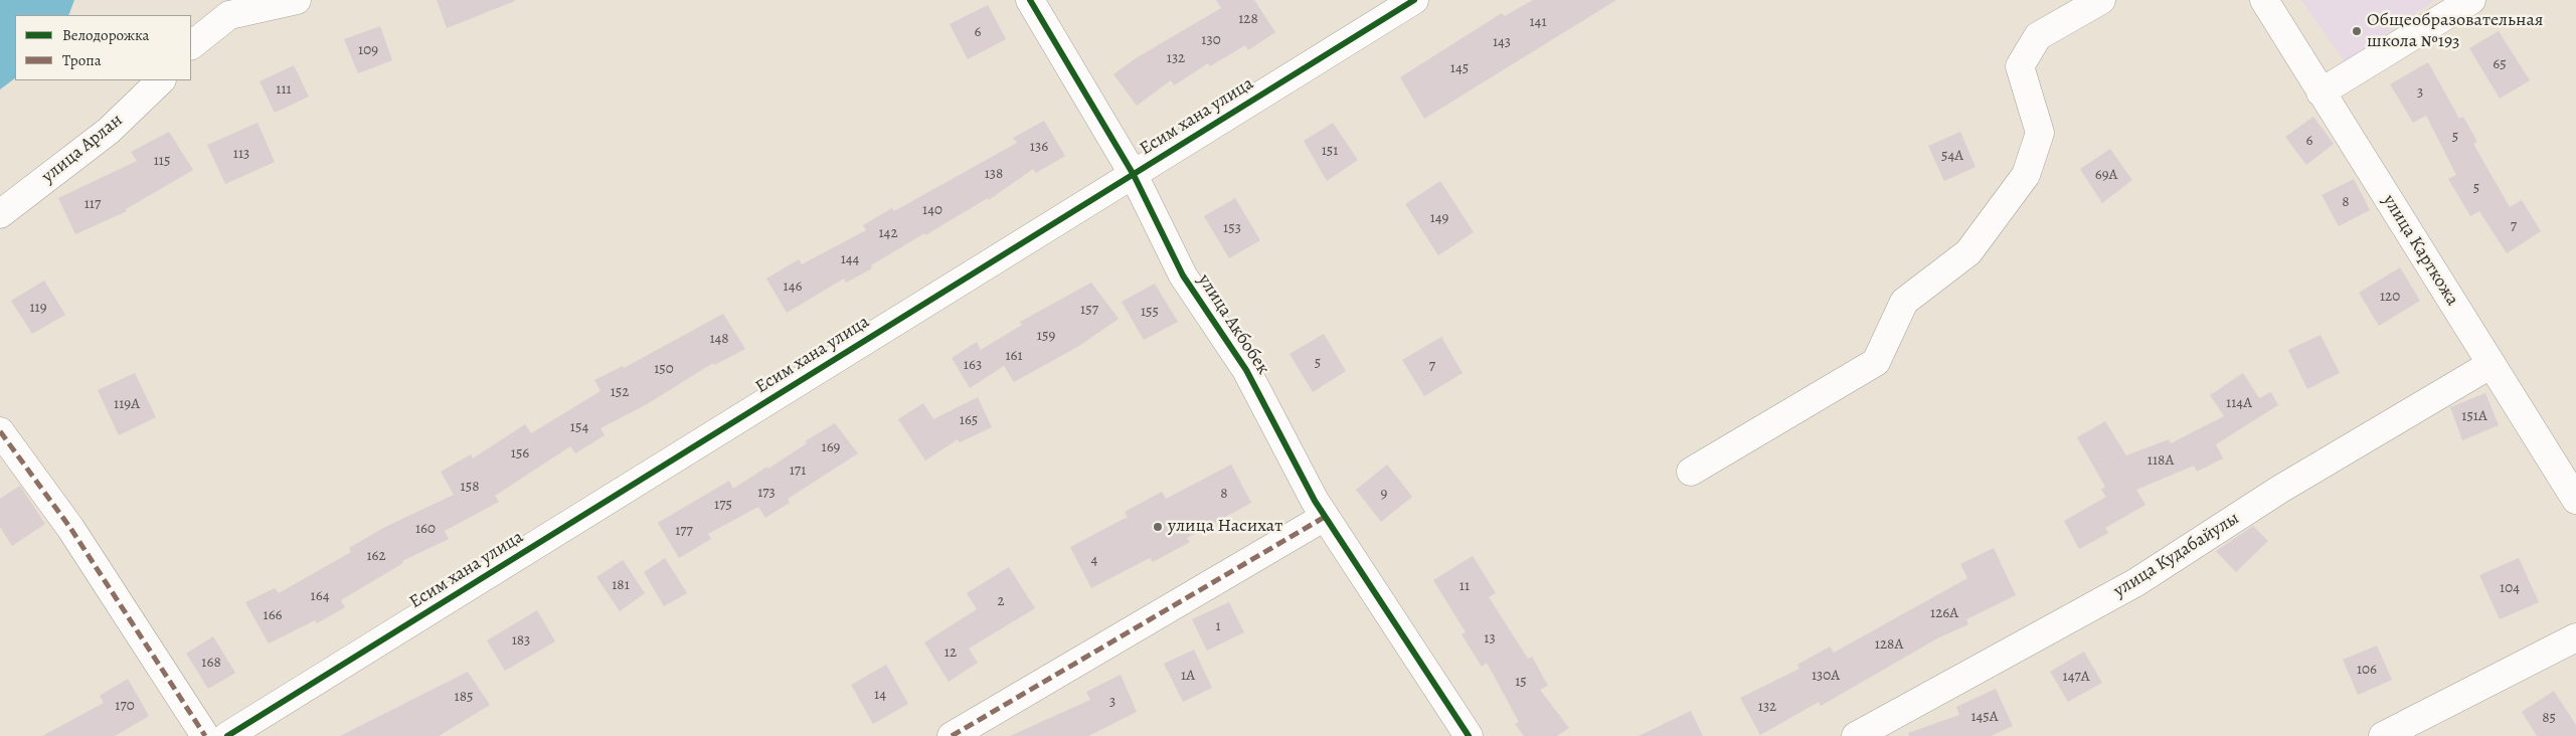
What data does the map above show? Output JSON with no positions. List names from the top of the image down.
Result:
{
  "streets": {
    "street": [
      "Есим хана улица",
      "улица Арлан",
      "улица Карткожа",
      "улица Акбобек",
      "улица Кудабайулы"
    ]
  },
  "crossings": [
    ["Есим хана улица", "улица Акбобек"],
    ["улица Карткожа", "улица Кудабайулы"]
  ],
  "places": ["Общеобразовательная школа №193", "улица Насихат"],
  "house_numbers": [
    "128",
    "141",
    "6",
    "130",
    "143",
    "109",
    "132",
    "65",
    "145",
    "111",
    "3",
    "5",
    "6",
    "136",
    "151",
    "113",
    "54А",
    "115",
    "138",
    "69А",
    "5",
    "8",
    "117",
    "140",
    "149",
    "7",
    "153",
    "142",
    "144",
    "146",
    "120",
    "119",
    "157",
    "155",
    "159",
    "148",
    "161",
    "5",
    "163",
    "7",
    "150",
    "152",
    "114А",
    "119А",
    "151А",
    "165",
    "154",
    "169",
    "156",
    "118А",
    "171",
    "158",
    "173",
    "8",
    "9",
    "175",
    "160",
    "177",
    "162",
    "4",
    "181",
    "11",
    "104",
    "164",
    "2",
    "126А",
    "166",
    "1",
    "13",
    "183",
    "128А",
    "12",
    "168",
    "106",
    "1А",
    "130А",
    "147А",
    "15",
    "14",
    "185",
    "3",
    "170",
    "132",
    "145А",
    "85"
  ],
  "legend": ["Велодорожка", "Тропа"]
}
